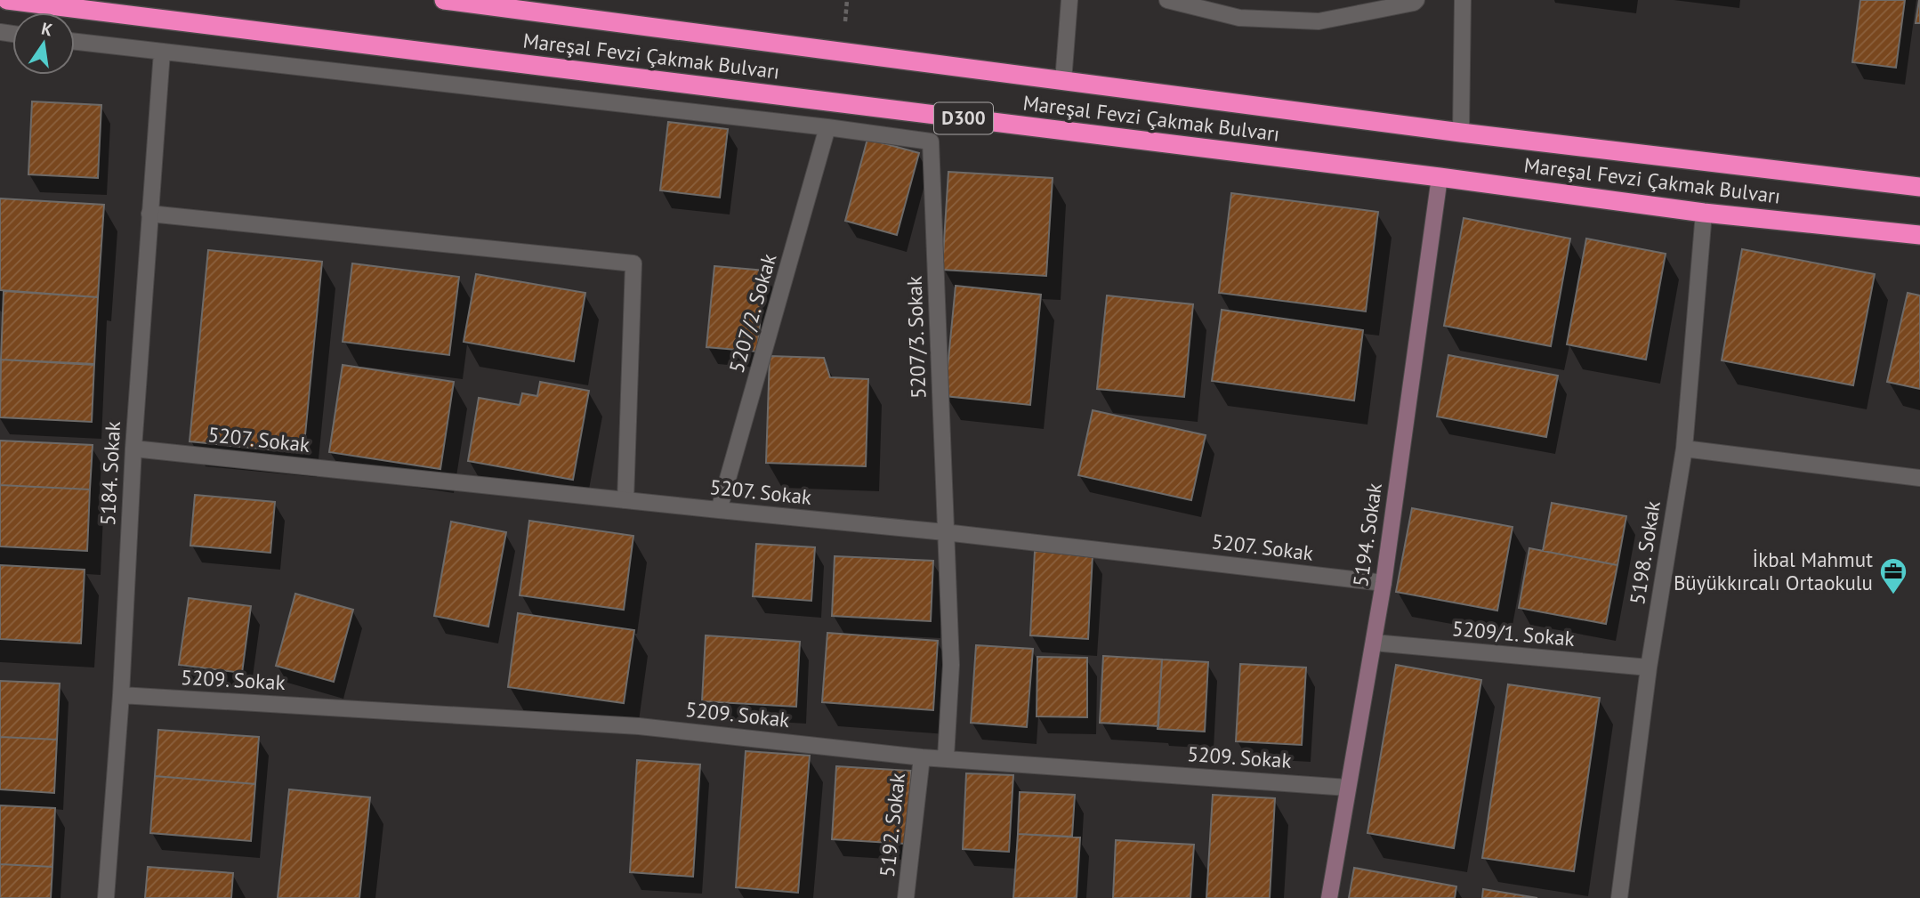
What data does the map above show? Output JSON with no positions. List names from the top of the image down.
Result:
{
  "streets": {
    "highway": ["Mareşal Fevzi Çakmak Bulvarı", "D300"],
    "street": [
      "5207/2. Sokak",
      "5207/3. Sokak",
      "5207. Sokak",
      "5184. Sokak",
      "5194. Sokak",
      "5198. Sokak",
      "5209/1. Sokak",
      "5209. Sokak",
      "5192. Sokak"
    ]
  },
  "crossings": [
    ["Mareşal Fevzi Çakmak Bulvarı", "5194. Sokak"],
    ["Mareşal Fevzi Çakmak Bulvarı", "5198. Sokak"],
    ["5207/2. Sokak", "5207/3. Sokak"],
    ["5207/2. Sokak", "5207. Sokak"],
    ["5207/3. Sokak", "5207. Sokak"],
    ["5207/3. Sokak", "5209. Sokak"],
    ["5207. Sokak", "5184. Sokak"],
    ["5207. Sokak", "5194. Sokak"],
    ["5184. Sokak", "5209. Sokak"],
    ["5194. Sokak", "5209/1. Sokak"],
    ["5194. Sokak", "5209. Sokak"],
    ["5198. Sokak", "5209/1. Sokak"],
    ["5209. Sokak", "5192. Sokak"]
  ],
  "places": {
    "office": ["İkbal Mahmut Büyükkırcalı Ortaokulu"]
  },
  "north": "top"
}
